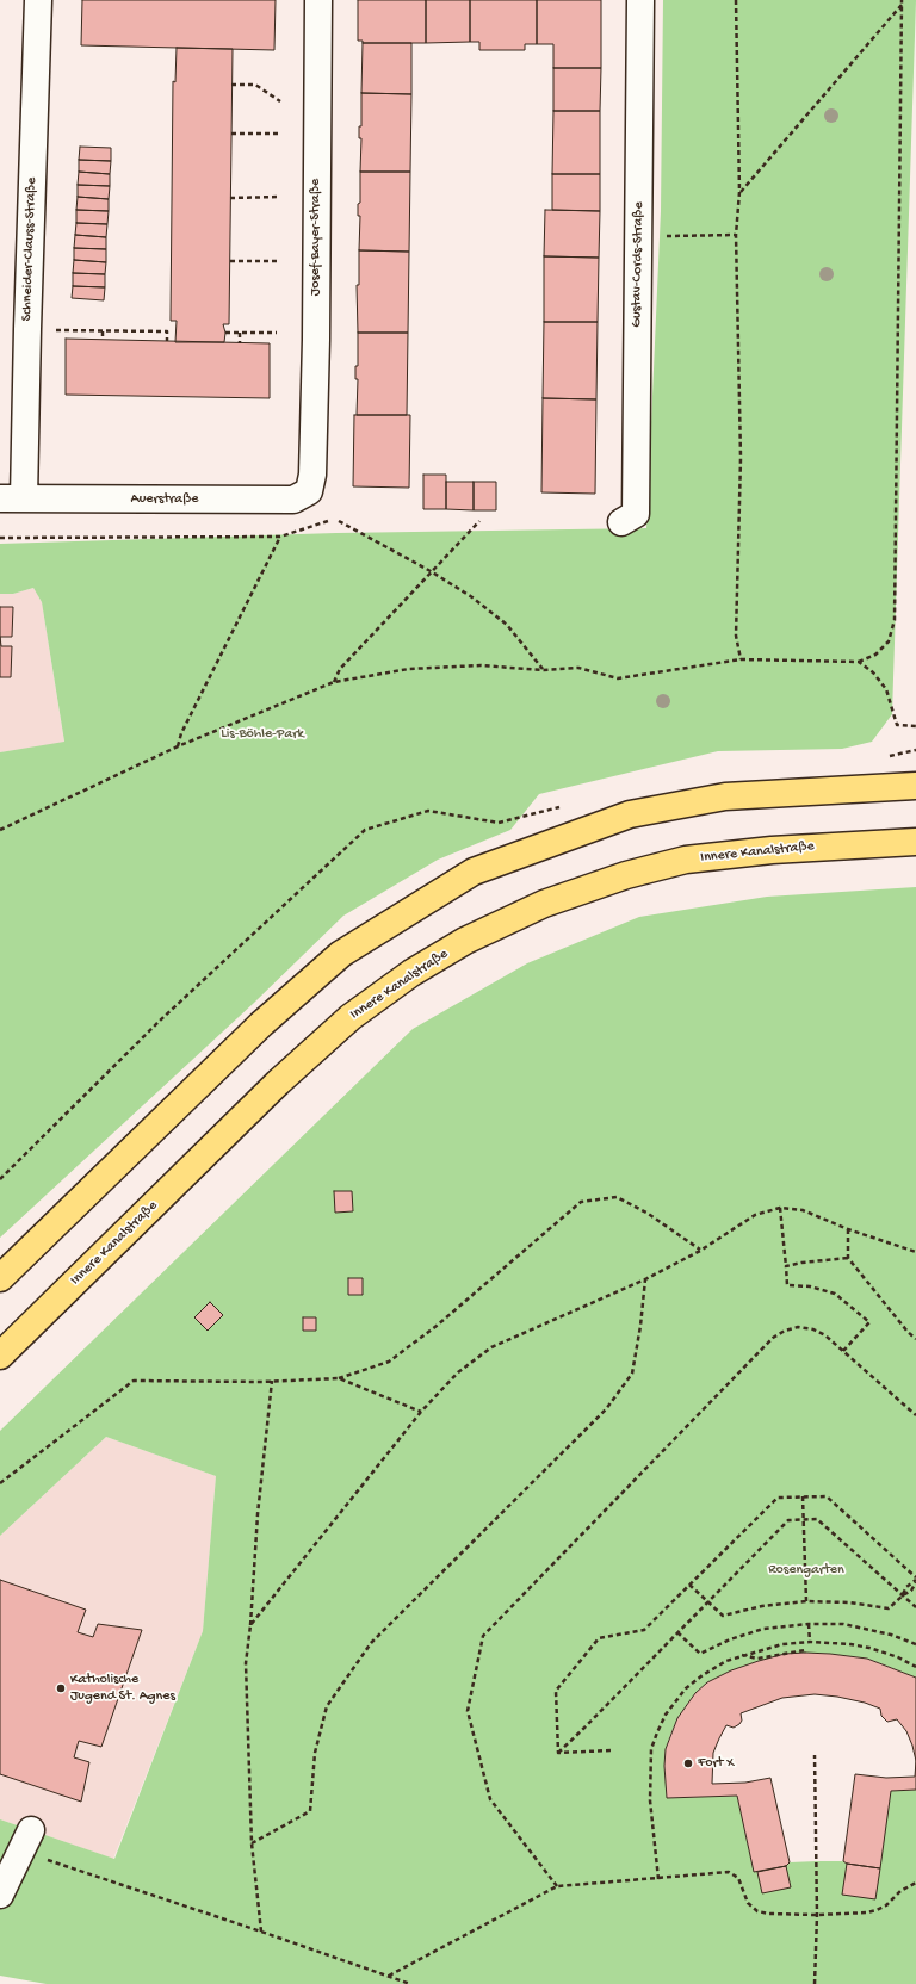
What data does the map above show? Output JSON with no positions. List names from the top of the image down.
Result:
{
  "streets": {
    "main road": ["Innere Kanalstraße"],
    "street": [
      "Josef-Bayer-Straße",
      "Schneider-Clauss-Straße",
      "Gustav-Cords-Straße",
      "Auerstraße"
    ]
  },
  "crossings": [
    ["Josef-Bayer-Straße", "Auerstraße"],
    ["Schneider-Clauss-Straße", "Auerstraße"]
  ],
  "parks": ["Lis-Böhle-Park", "Rosengarten"],
  "places": ["Katholische Jugend St. Agnes", "Fort X"]
}
